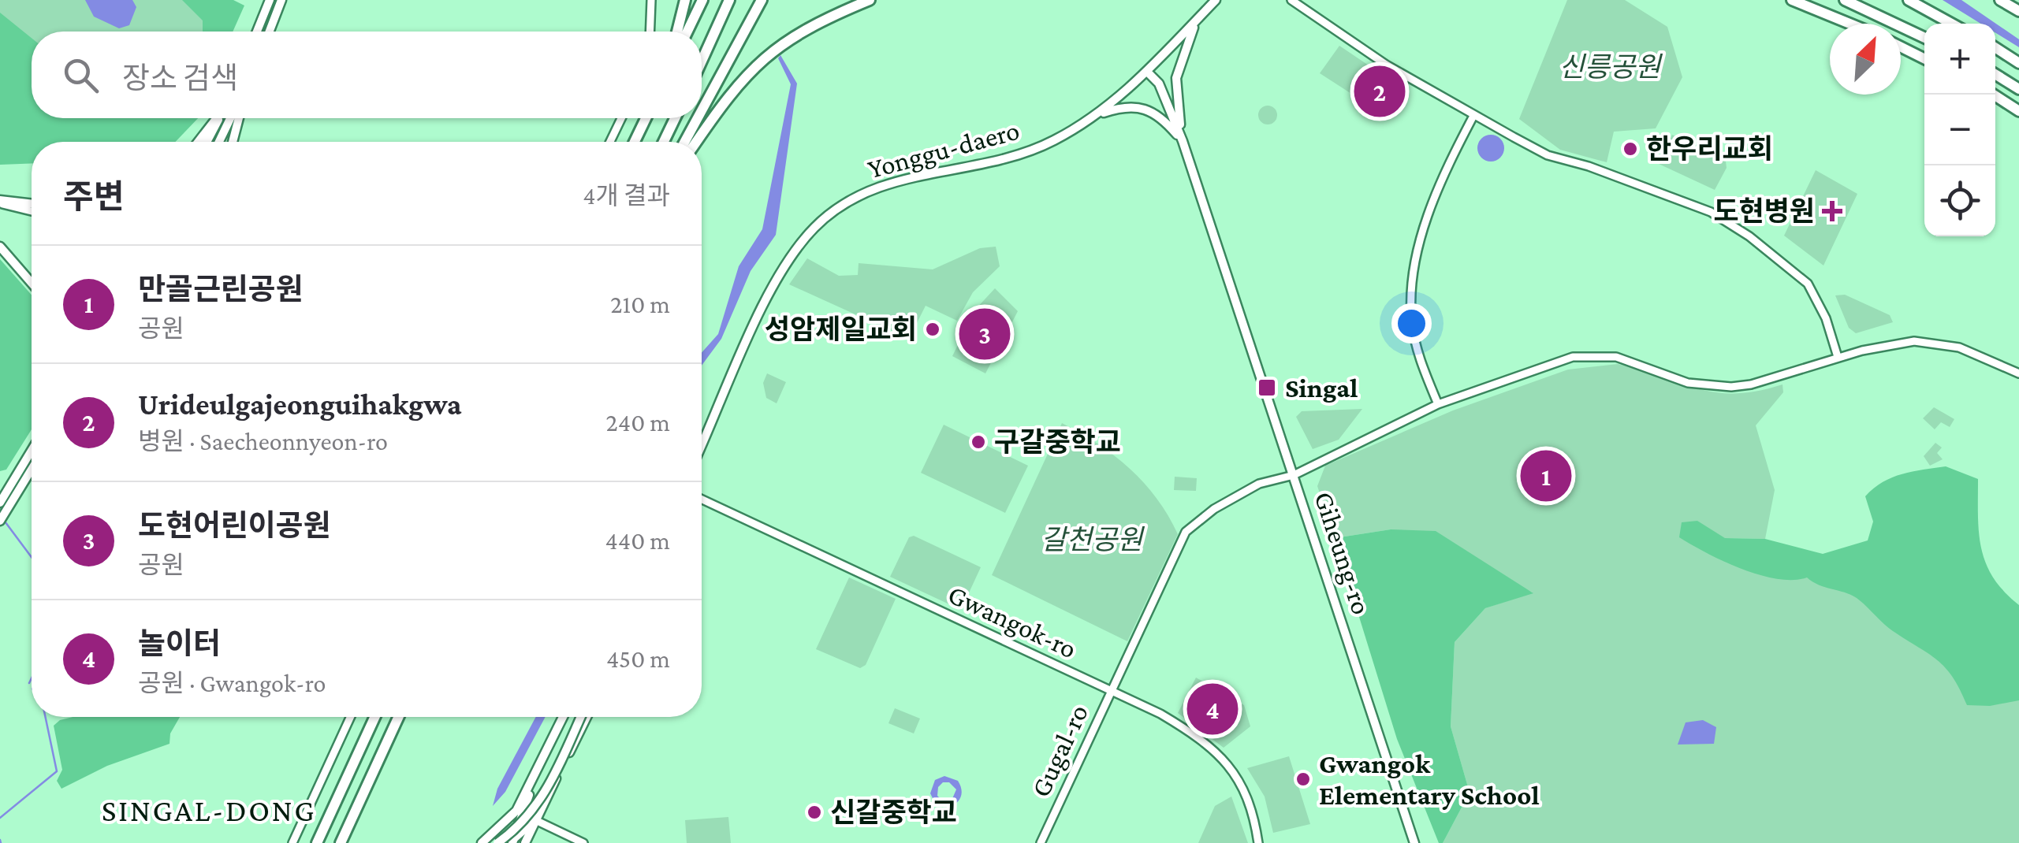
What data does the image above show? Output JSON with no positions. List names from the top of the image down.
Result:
{
  "streets": {
    "main road": ["Yonggu-daero", "Giheung-ro"],
    "street": ["Gwangok-ro", "Gugal-ro"]
  },
  "crossings": [
    ["Giheung-ro", "Gugal-ro"],
    ["Gwangok-ro", "Gugal-ro"]
  ],
  "districts": ["SINGAL-DONG"],
  "parks": ["신릉공원", "갈천공원"],
  "places": {
    "other": [
      "한우리교회",
      "성암제일교회",
      "구갈중학교",
      "Gwangok Elementary School",
      "신갈중학교"
    ],
    "health": ["도현병원"],
    "transit": ["Singal"]
  },
  "north": "top right",
  "page": {
    "map_buttons": ["+", "−"],
    "search": "장소 검색",
    "pins": [
      "2",
      "3",
      "1",
      "4"
    ],
    "heading": ["주변", "4개 결과"],
    "list": [
      {
        "mark": "1",
        "name": "만골근린공원",
        "note": "공원",
        "value": "210 m"
      },
      {
        "mark": "2",
        "name": "Urideulgajeonguihakgwa",
        "note": "병원 · Saecheonnyeon-ro",
        "value": "240 m"
      },
      {
        "mark": "3",
        "name": "도현어린이공원",
        "note": "공원",
        "value": "440 m"
      },
      {
        "mark": "4",
        "name": "놀이터",
        "note": "공원 · Gwangok-ro",
        "value": "450 m"
      }
    ]
  }
}
